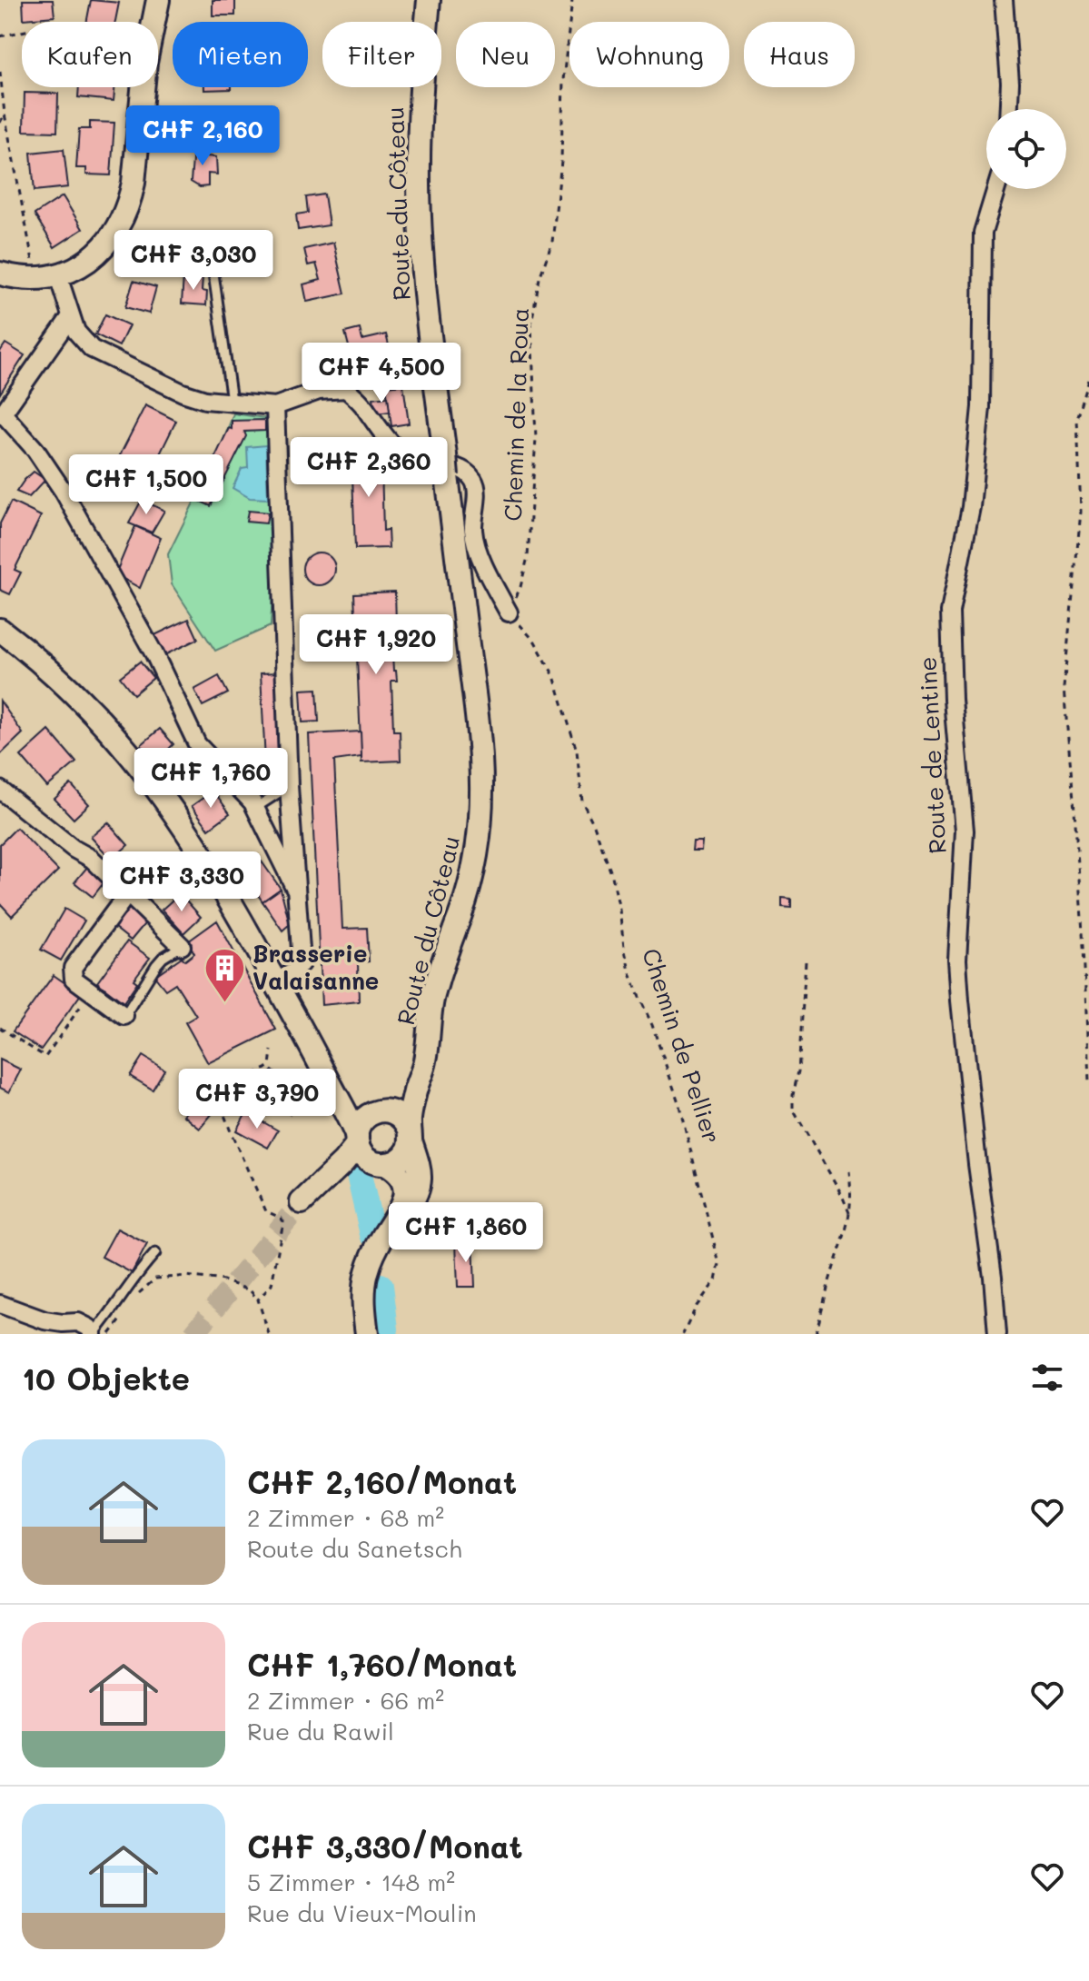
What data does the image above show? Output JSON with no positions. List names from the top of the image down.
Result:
{
  "streets": {
    "street": ["Route du Côteau", "Route de Lentine"],
    "path": ["Chemin de la Roua", "Chemin de Pellier"]
  },
  "crossings": [
    ["Chemin de la Roua", "Chemin de Pellier"]
  ],
  "places": {
    "building": ["Brasserie Valaisanne"]
  },
  "page": {
    "chip": [
      "Kaufen",
      "Mieten",
      "Filter",
      "Neu",
      "Wohnung",
      "Haus"
    ],
    "price": [
      "CHF 2,160",
      "CHF 3,030",
      "CHF 4,500",
      "CHF 2,360",
      "CHF 1,500",
      "CHF 1,920",
      "CHF 1,760",
      "CHF 3,330",
      "CHF 3,790",
      "CHF 1,860"
    ],
    "heading": "10 Objekte",
    "list": [
      {
        "name": "CHF 2,160/Monat",
        "note": "2 Zimmer · 68 m² · Route du Sanetsch"
      },
      {
        "name": "CHF 1,760/Monat",
        "note": "2 Zimmer · 66 m² · Rue du Rawil"
      },
      {
        "name": "CHF 3,330/Monat",
        "note": "5 Zimmer · 148 m² · Rue du Vieux-Moulin"
      }
    ]
  }
}
